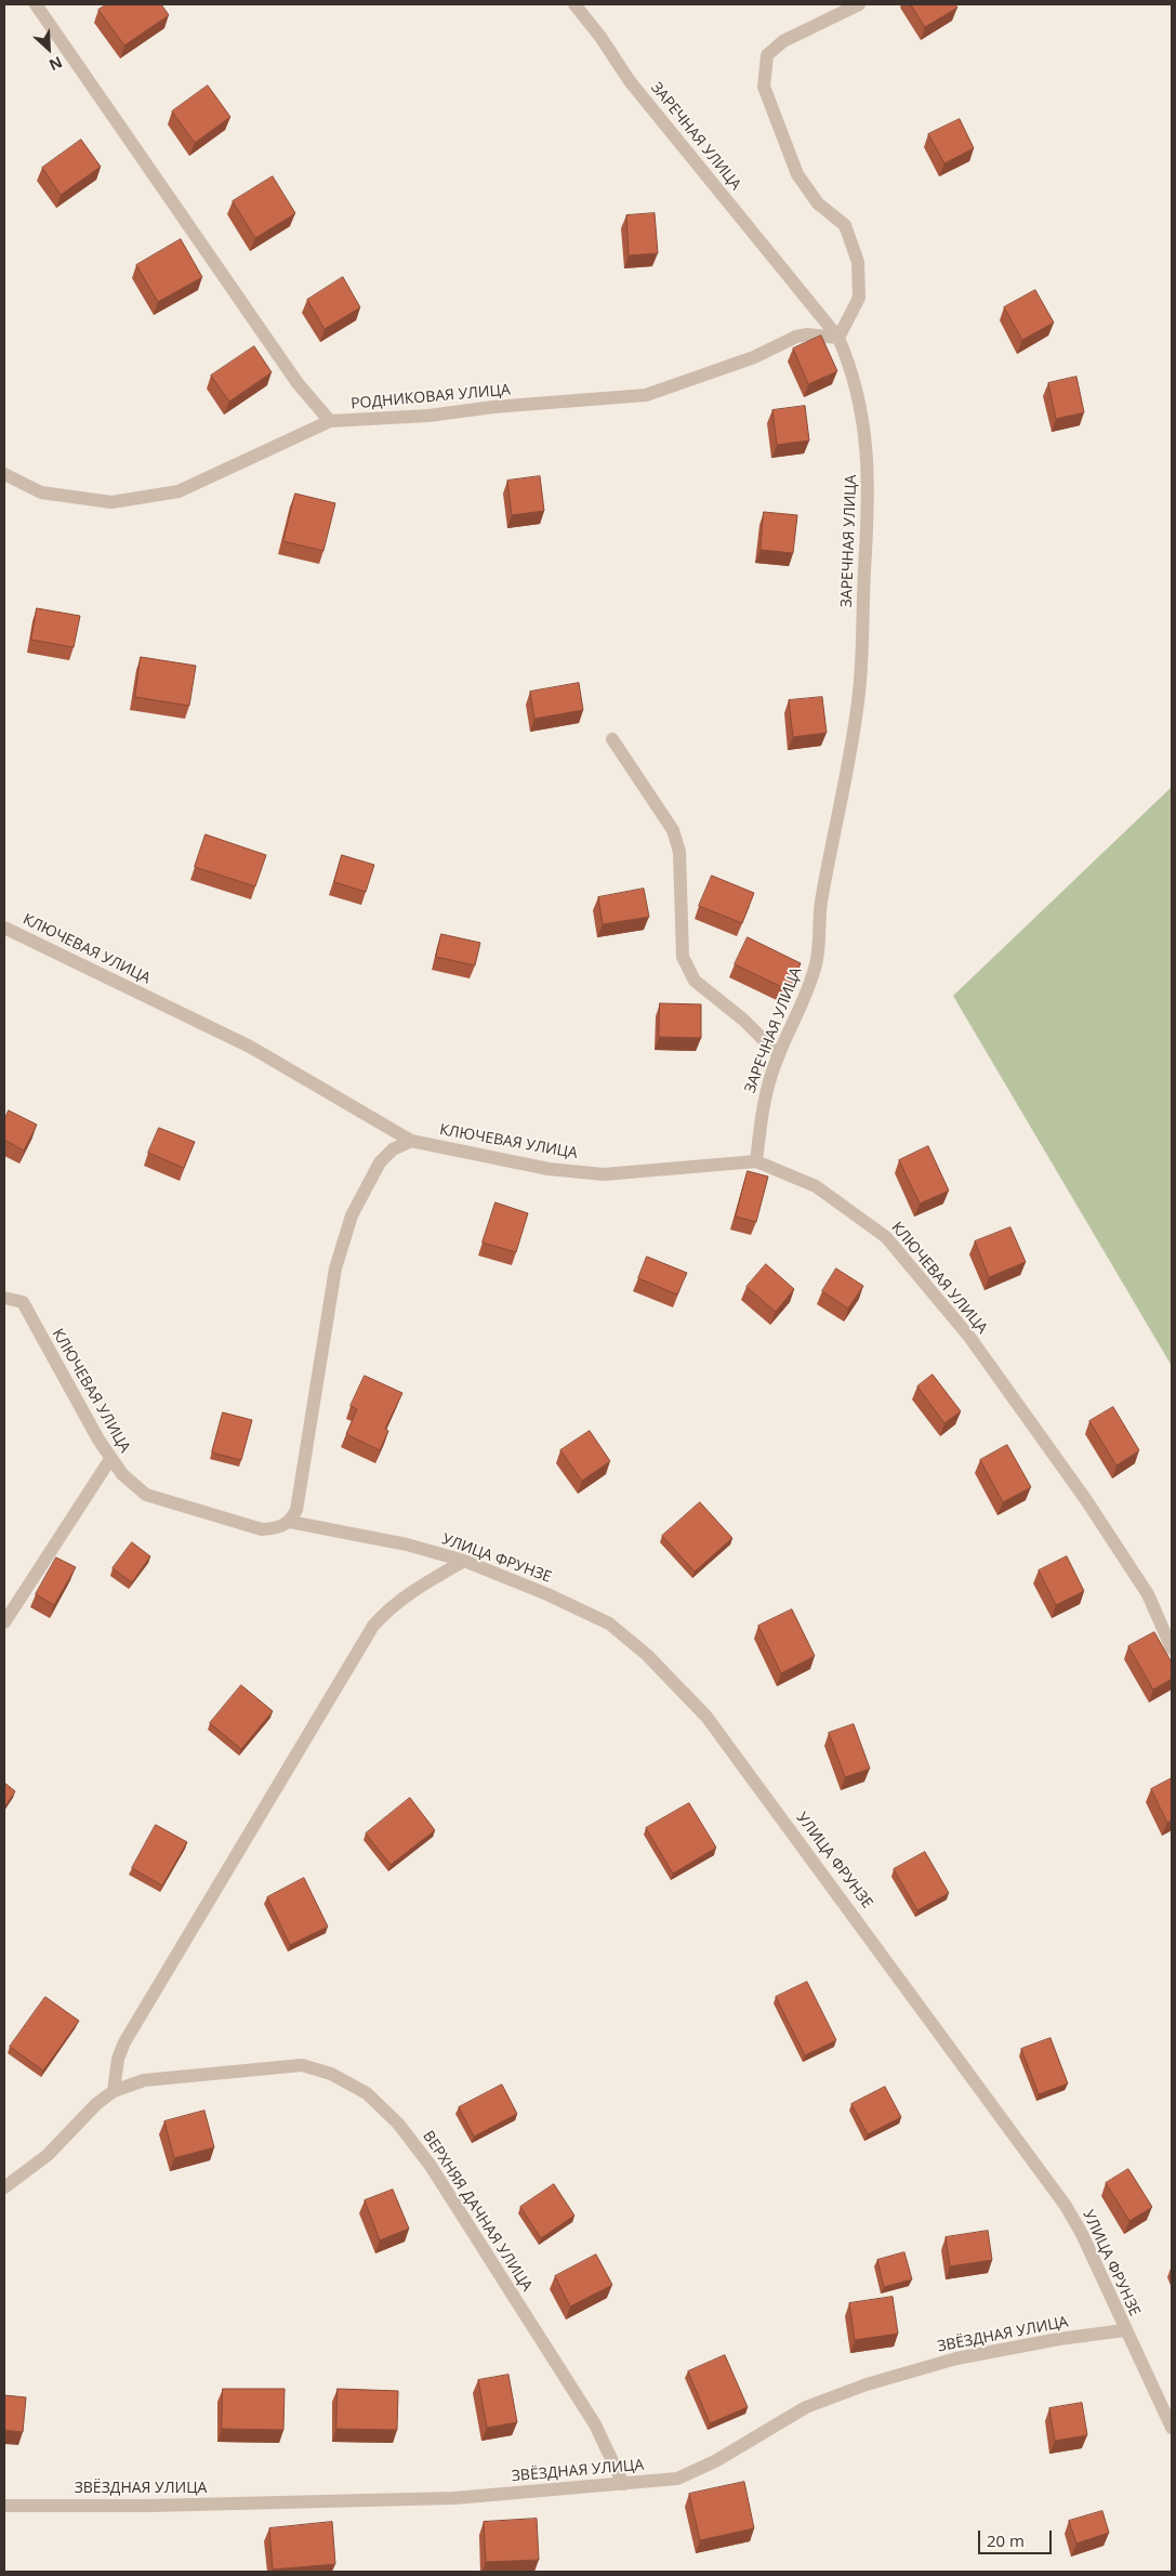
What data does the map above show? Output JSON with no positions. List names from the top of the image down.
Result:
{
  "streets": {
    "street": [
      "ЗАРЕЧНАЯ УЛИЦА",
      "РОДНИКОВАЯ УЛИЦА",
      "КЛЮЧЕВАЯ УЛИЦА",
      "УЛИЦА ФРУНЗЕ",
      "ВЕРХНЯЯ ДАЧНАЯ УЛИЦА",
      "ЗВЁЗДНАЯ УЛИЦА"
    ]
  },
  "crossings": [
    ["ЗАРЕЧНАЯ УЛИЦА", "РОДНИКОВАЯ УЛИЦА"],
    ["ЗАРЕЧНАЯ УЛИЦА", "КЛЮЧЕВАЯ УЛИЦА"],
    ["КЛЮЧЕВАЯ УЛИЦА", "УЛИЦА ФРУНЗЕ"],
    ["УЛИЦА ФРУНЗЕ", "ЗВЁЗДНАЯ УЛИЦА"],
    ["ВЕРХНЯЯ ДАЧНАЯ УЛИЦА", "ЗВЁЗДНАЯ УЛИЦА"]
  ],
  "scale_bar": "20 m",
  "north": "bottom right"
}
